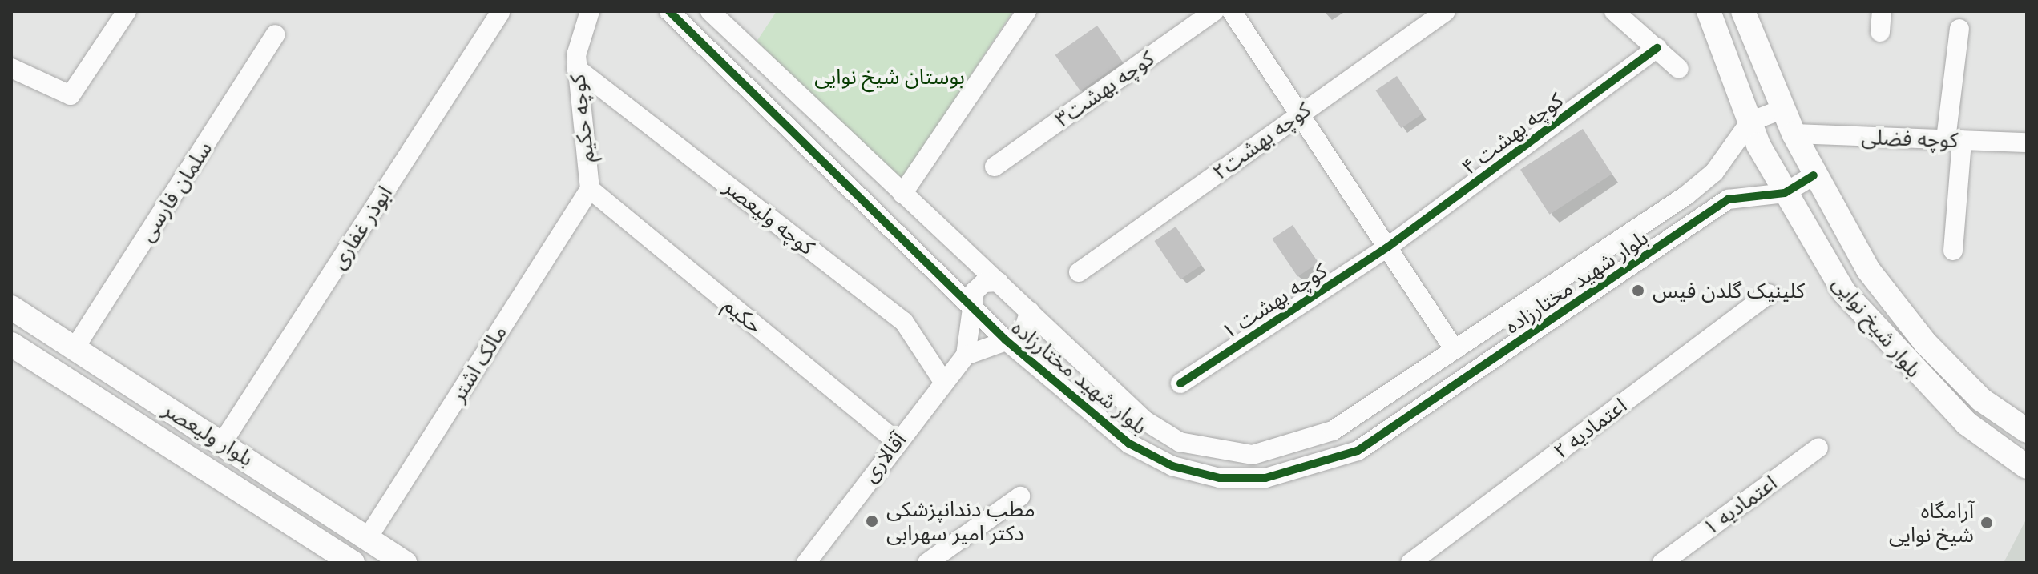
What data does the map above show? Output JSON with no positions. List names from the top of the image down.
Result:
{
  "streets": {
    "main road": ["بلوار شیخ نوایی", "بلوار ولیعصر"],
    "street": [
      "کوچه بهشت۳",
      "کوچه حکیم",
      "کوچه بهشت ۴",
      "کوچه فضلی",
      "کوچه بهشت۲",
      "سلمان فارسی",
      "کوچه ولیعصر",
      "ابوذر غفاری",
      "بلوار شهید مختارزاده",
      "کوچه بهشت ۱",
      "حکیم",
      "مالک اشتر",
      "اعتمادیه ۲",
      "آقالاری",
      "اعتمادیه ۱"
    ]
  },
  "crossings": [
    ["کوچه حکیم", "کوچه ولیعصر"],
    ["کوچه حکیم", "حکیم"],
    ["کوچه حکیم", "مالک اشتر"],
    ["کوچه بهشت ۴", "کوچه بهشت ۱"],
    ["کوچه فضلی", "بلوار شیخ نوایی"],
    ["سلمان فارسی", "بلوار ولیعصر"],
    ["کوچه ولیعصر", "آقالاری"],
    ["ابوذر غفاری", "بلوار ولیعصر"],
    ["بلوار شهید مختارزاده", "بلوار شیخ نوایی"],
    ["حکیم", "مالک اشتر"],
    ["حکیم", "آقالاری"],
    ["مالک اشتر", "بلوار ولیعصر"]
  ],
  "parks": ["بوستان شیخ نوایی"],
  "places": ["کلینیک گلدن فیس", "مطب دندانپزشکی دکتر امیر سهرابی", "آرامگاه شیخ نوایی"]
}
